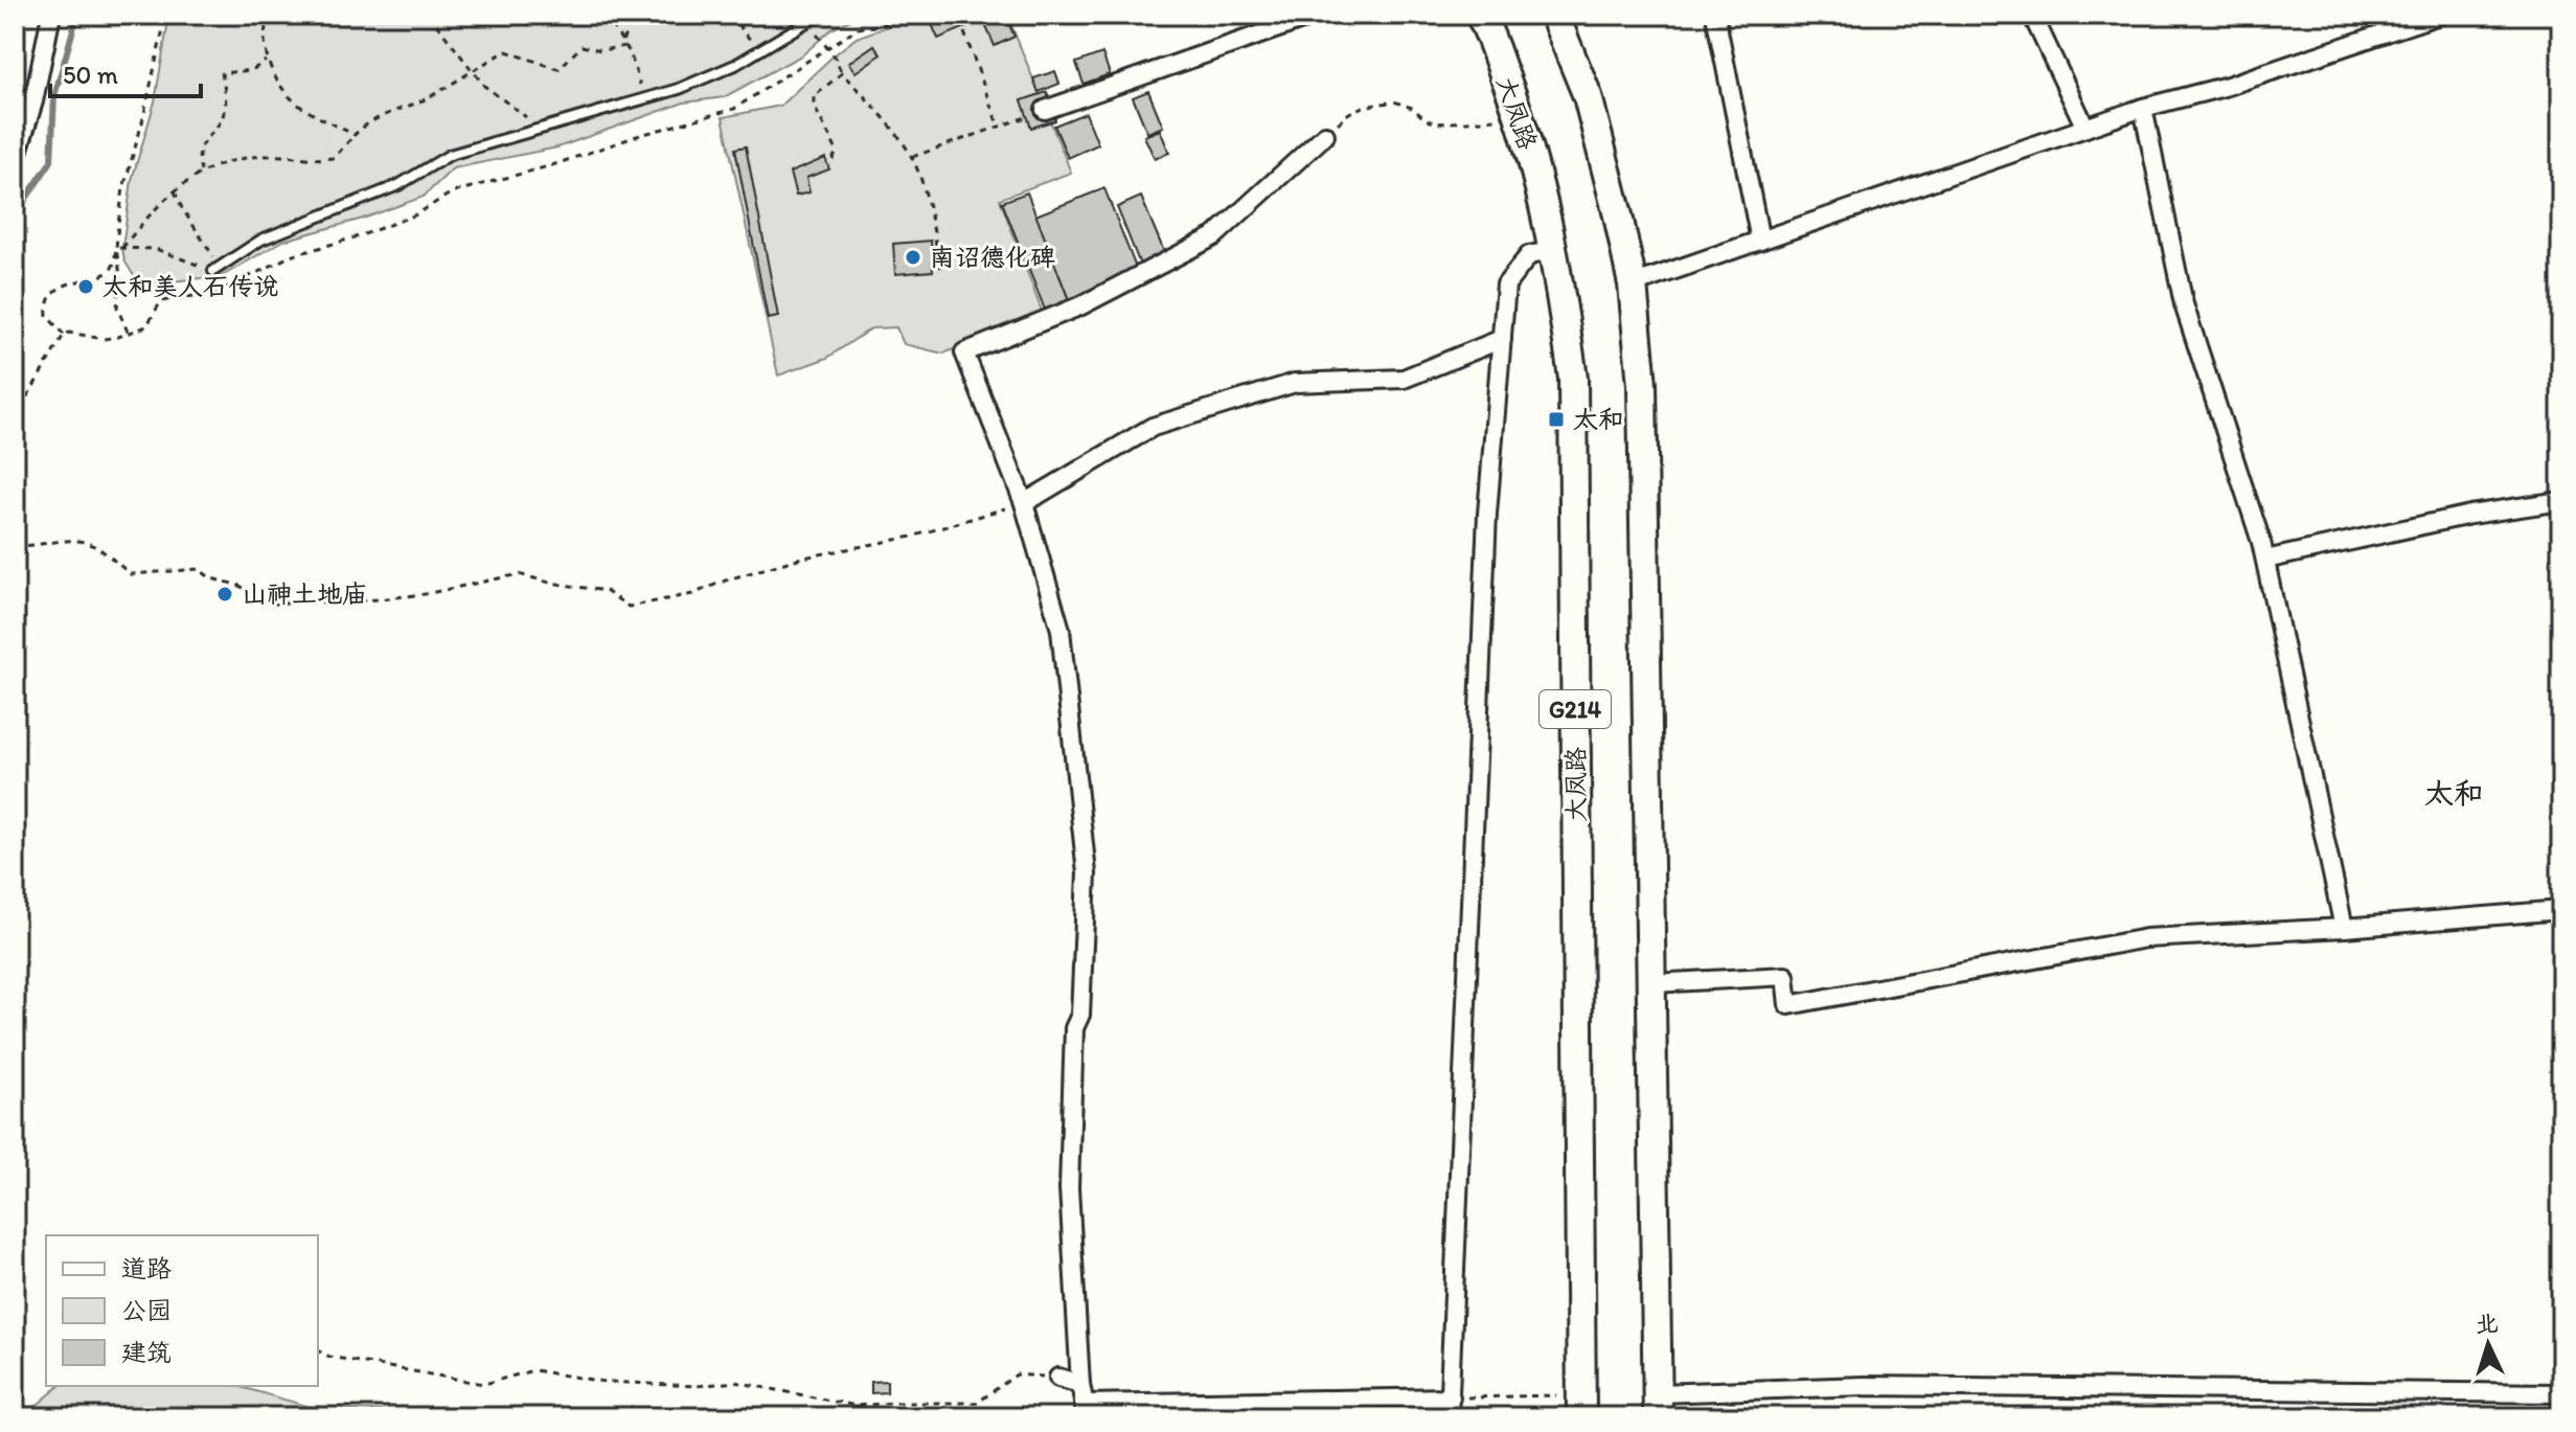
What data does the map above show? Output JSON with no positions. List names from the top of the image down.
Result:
{
  "streets": {
    "highway": ["大凤路", "G214"]
  },
  "districts": ["太和"],
  "places": {
    "other": ["南诏德化碑", "太和美人石传说", "山神土地庙"],
    "transit": ["太和"]
  },
  "legend": ["道路", "公园", "建筑"],
  "scale_bar": "50 m",
  "north": "top"
}
